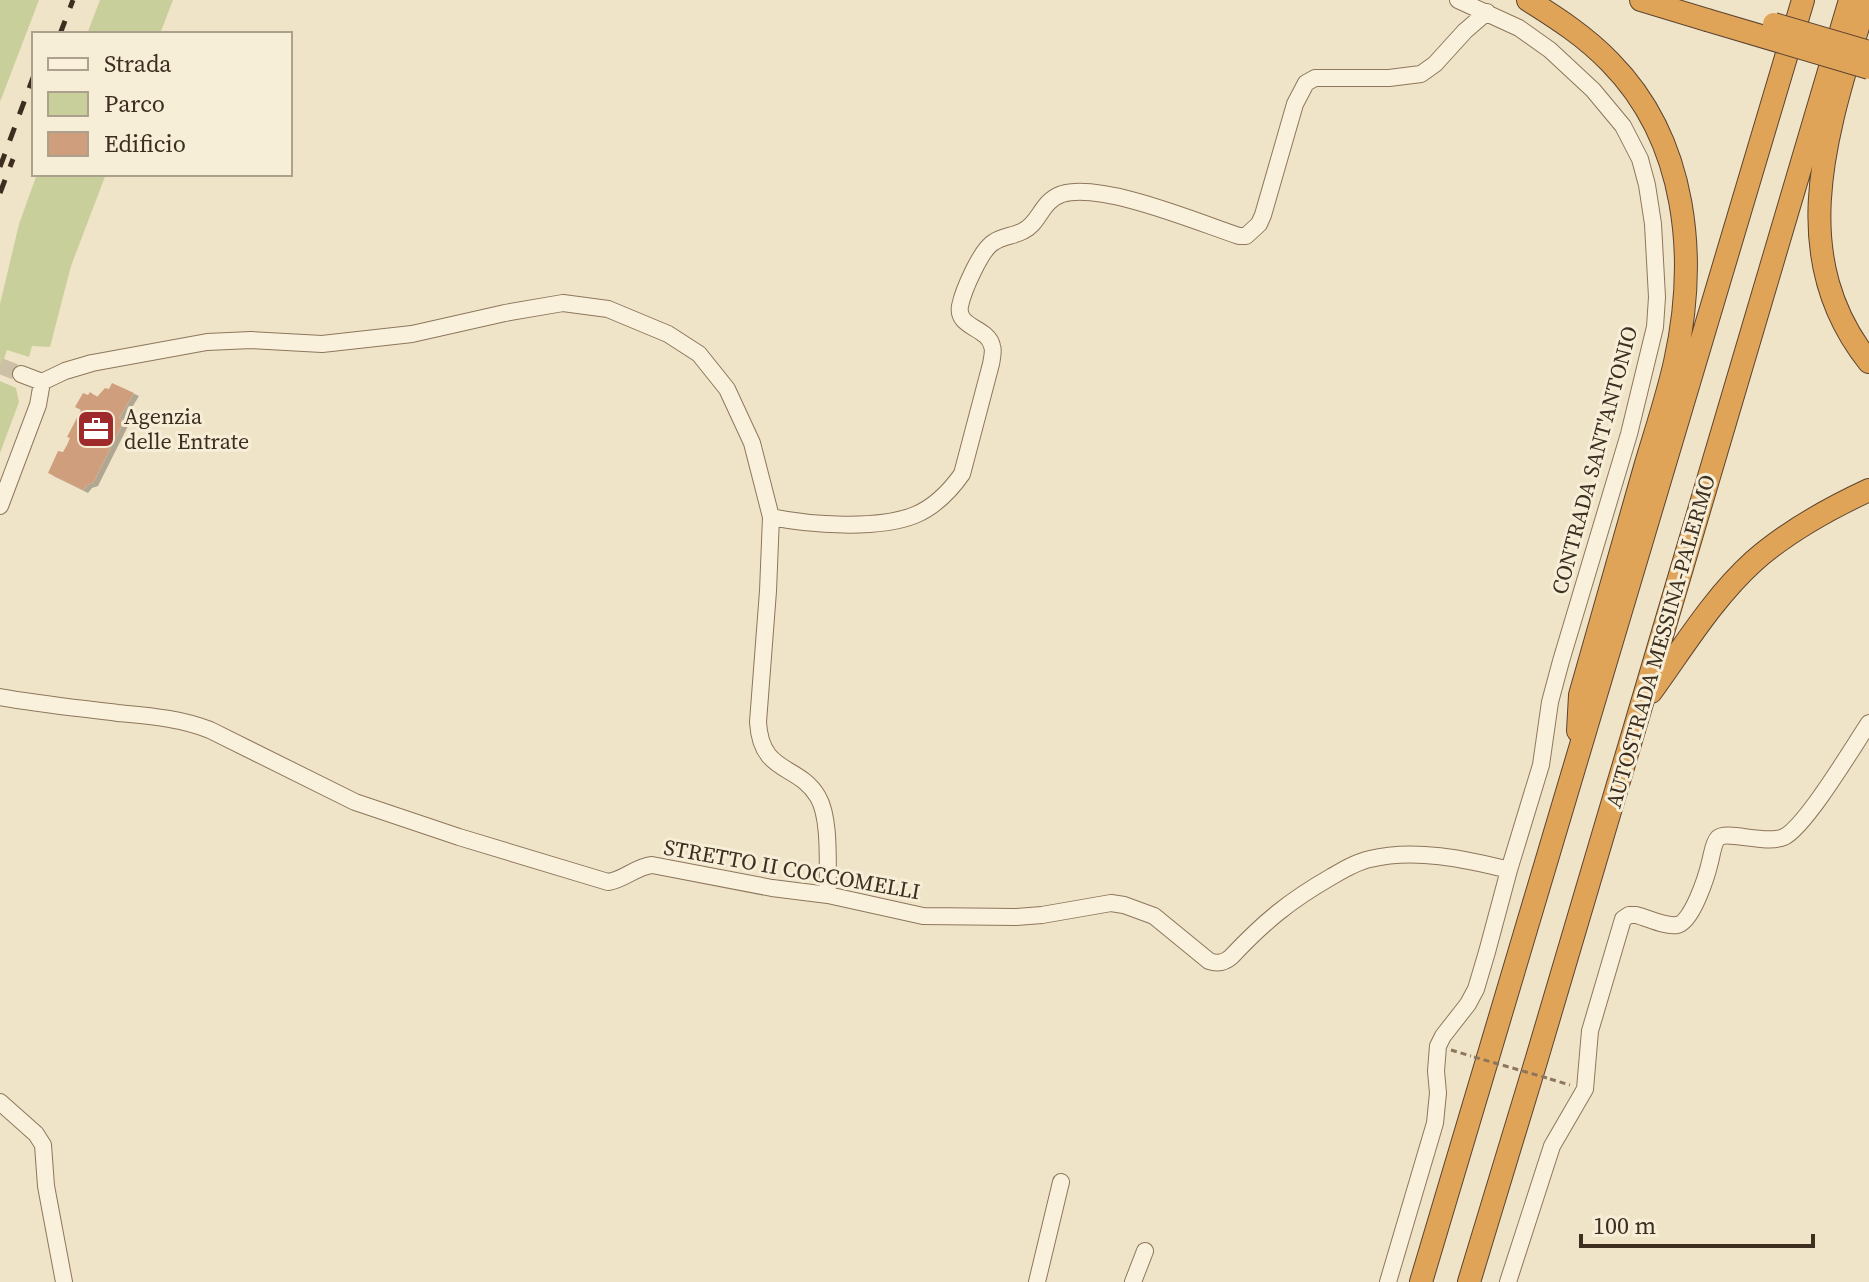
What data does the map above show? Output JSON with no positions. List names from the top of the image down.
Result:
{
  "streets": {
    "highway": ["AUTOSTRADA MESSINA-PALERMO"],
    "street": ["CONTRADA SANT'ANTONIO", "STRETTO II COCCOMELLI"]
  },
  "crossings": [
    ["CONTRADA SANT'ANTONIO", "STRETTO II COCCOMELLI"]
  ],
  "places": {
    "office": ["Agenzia delle Entrate"]
  },
  "legend": ["Strada", "Parco", "Edificio"],
  "scale_bar": "100 m"
}
